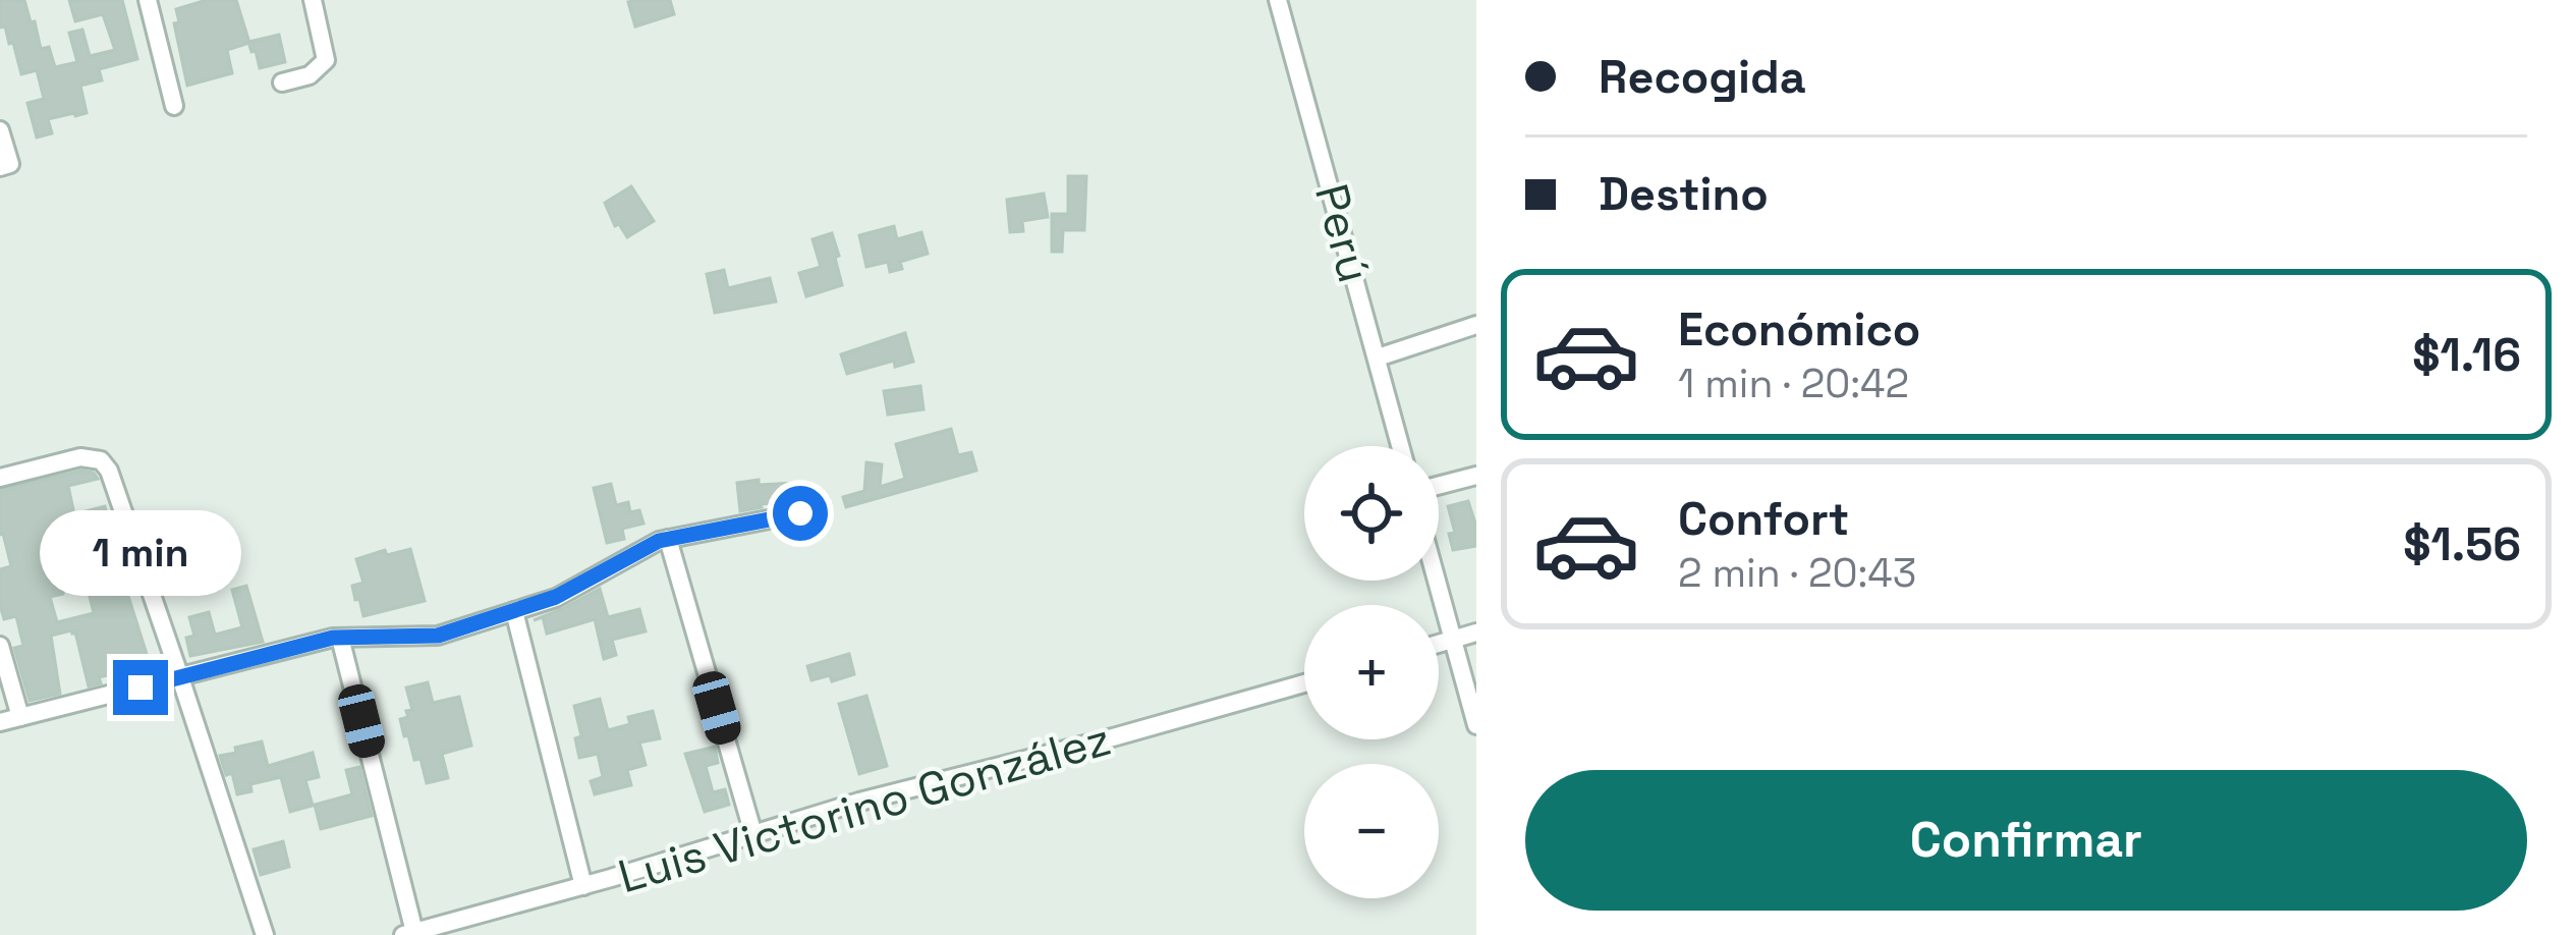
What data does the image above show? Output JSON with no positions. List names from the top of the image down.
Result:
{
  "streets": {
    "street": ["Perú", "Luis Victorino González"]
  },
  "page": {
    "banner": ["Recogida", "Destino"],
    "list": [
      {
        "name": "Económico",
        "note": "1 min · 20:42",
        "value": "$1.16"
      },
      {
        "name": "Confort",
        "note": "2 min · 20:43",
        "value": "$1.56"
      }
    ],
    "map_buttons": ["+", "−"],
    "bubble": "1 min",
    "buttons": "Confirmar"
  }
}
